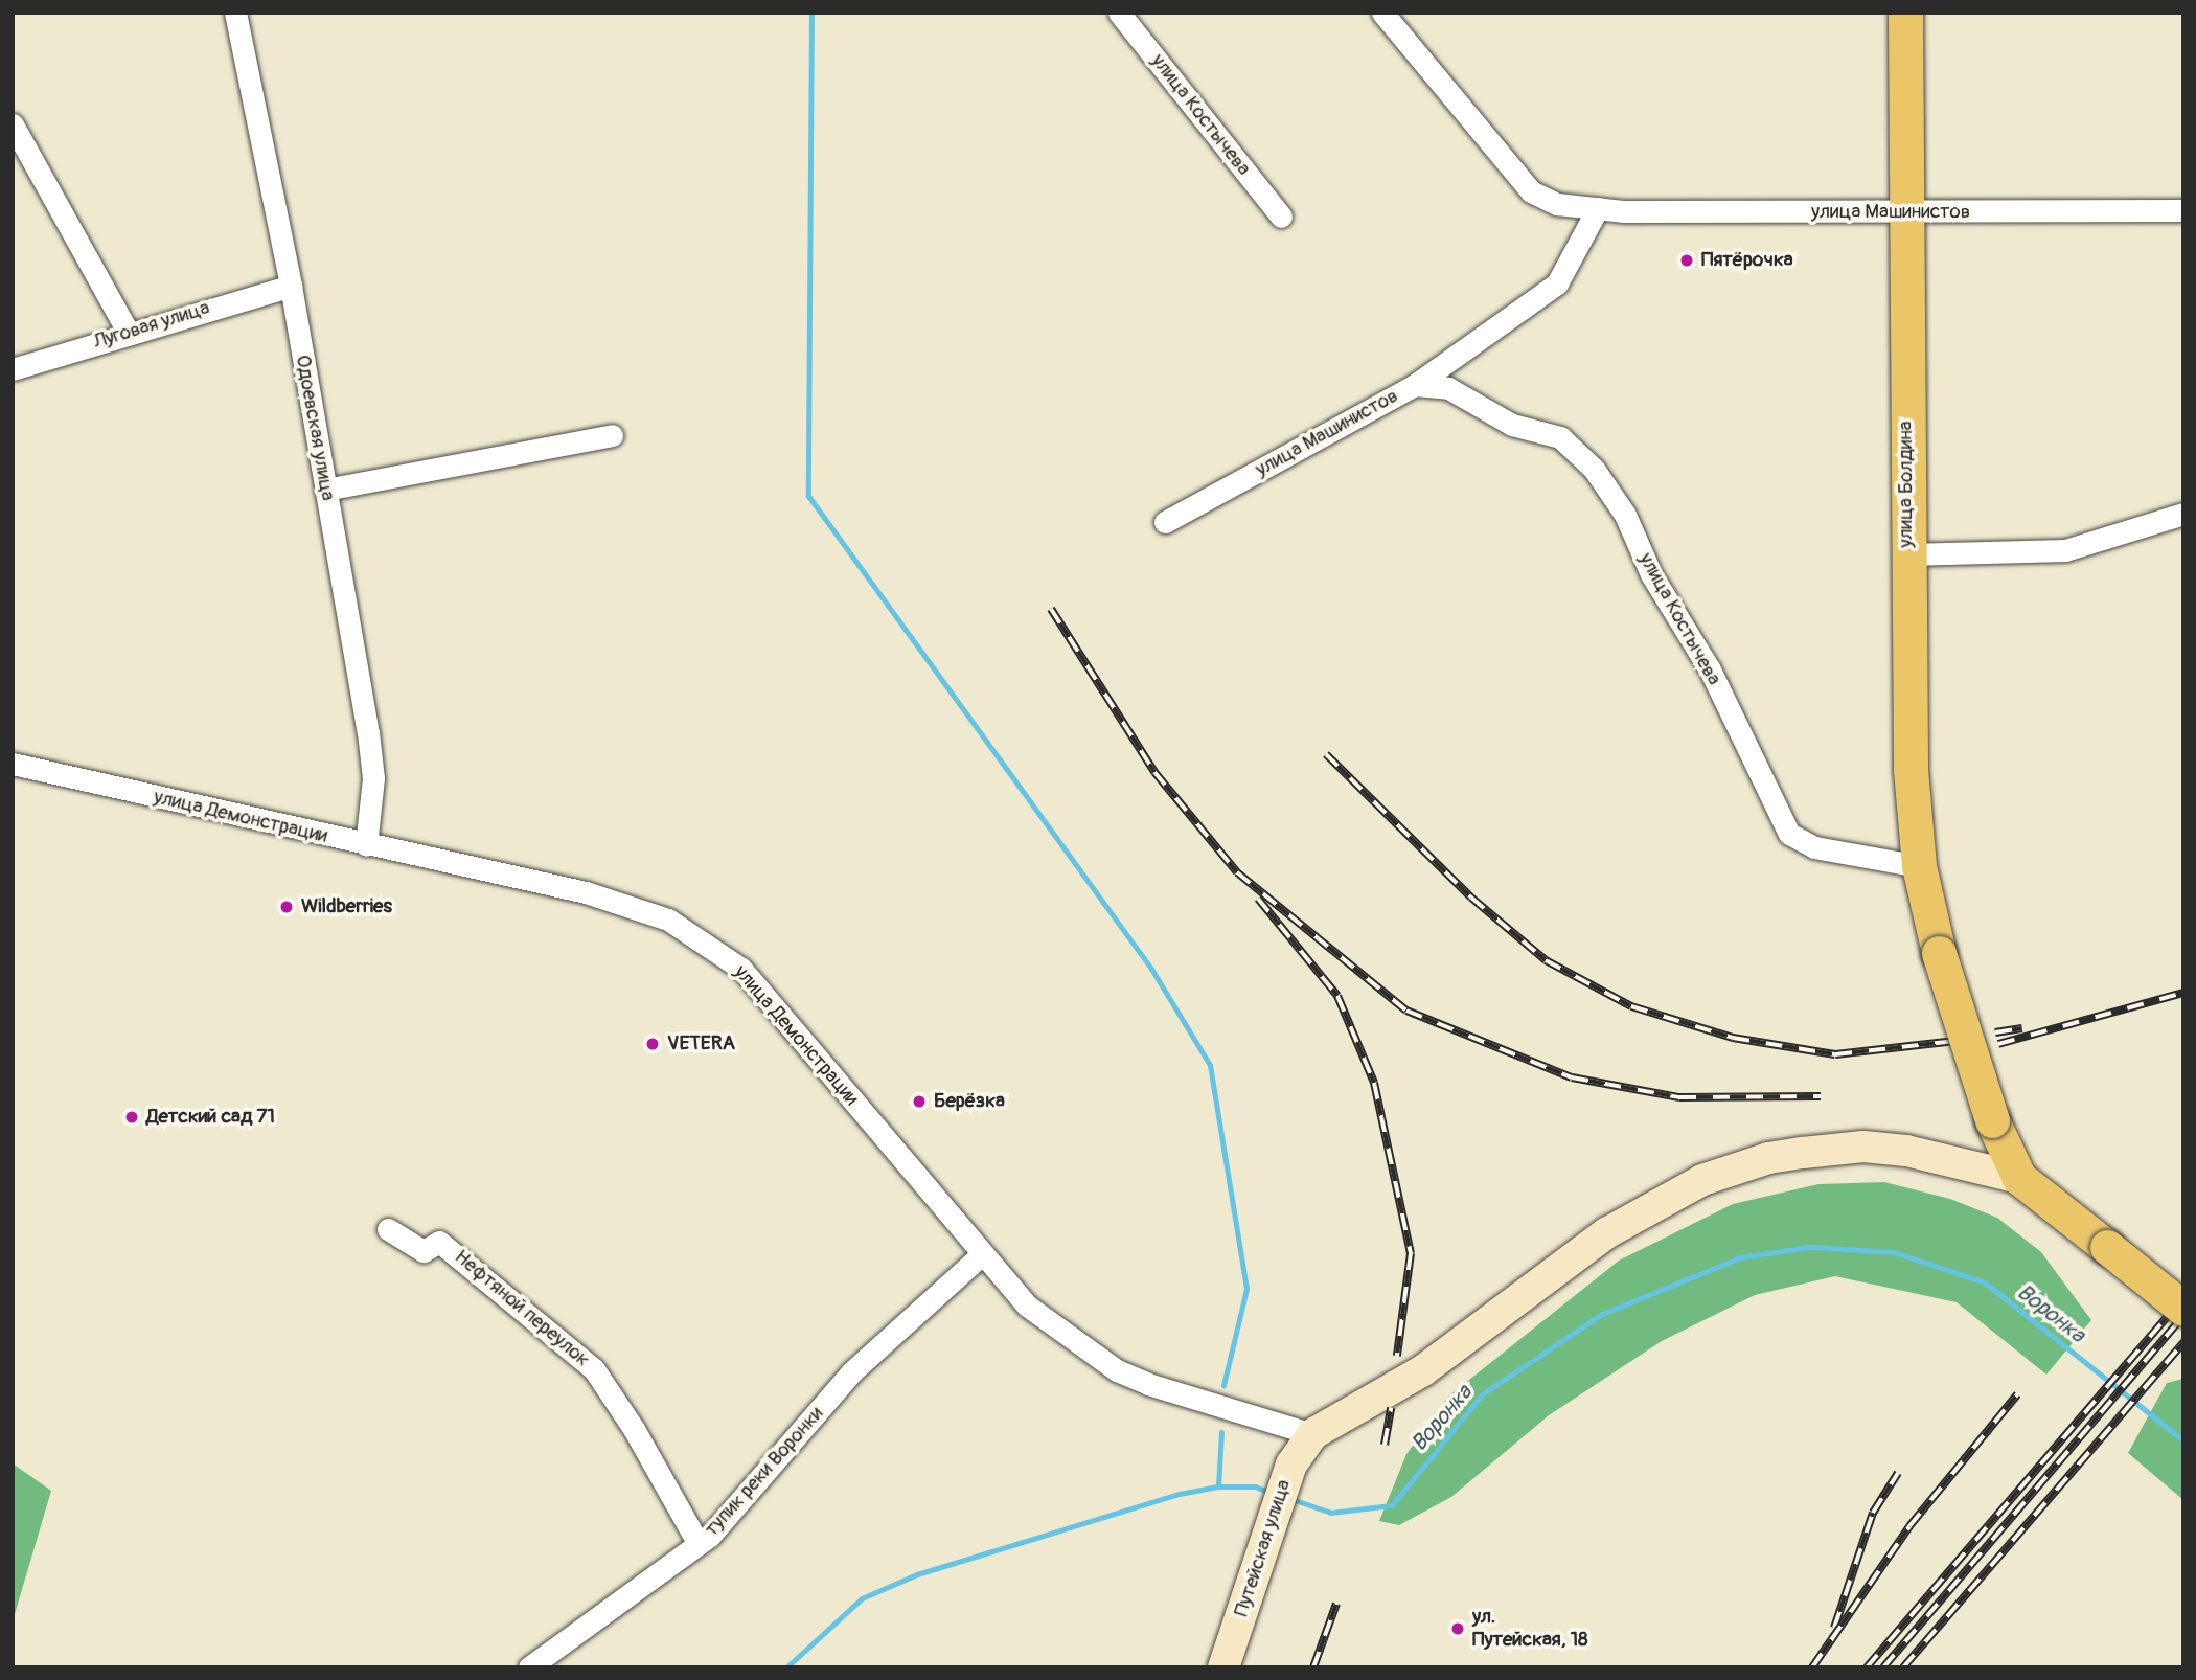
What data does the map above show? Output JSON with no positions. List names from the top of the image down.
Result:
{
  "streets": {
    "main road": ["улица Болдина"],
    "street": [
      "улица Костычева",
      "улица Машинистов",
      "Луговая улица",
      "Одоевская улица",
      "улица Демонстрации",
      "Нефтяной переулок",
      "тупик реки Воронки",
      "Путейская улица"
    ]
  },
  "crossings": [
    ["улица Костычева", "улица Машинистов"],
    ["улица Костычева", "улица Болдина"],
    ["улица Машинистов", "улица Болдина"],
    ["Луговая улица", "Одоевская улица"],
    ["Одоевская улица", "улица Демонстрации"],
    ["улица Демонстрации", "тупик реки Воронки"],
    ["улица Демонстрации", "Путейская улица"],
    ["Нефтяной переулок", "тупик реки Воронки"]
  ],
  "water": ["Воронка"],
  "places": [
    "Пятёрочка",
    "Wildberries",
    "VETERA",
    "Берёзка",
    "Детский сад 71",
    "ул. Путейская, 18"
  ]
}
